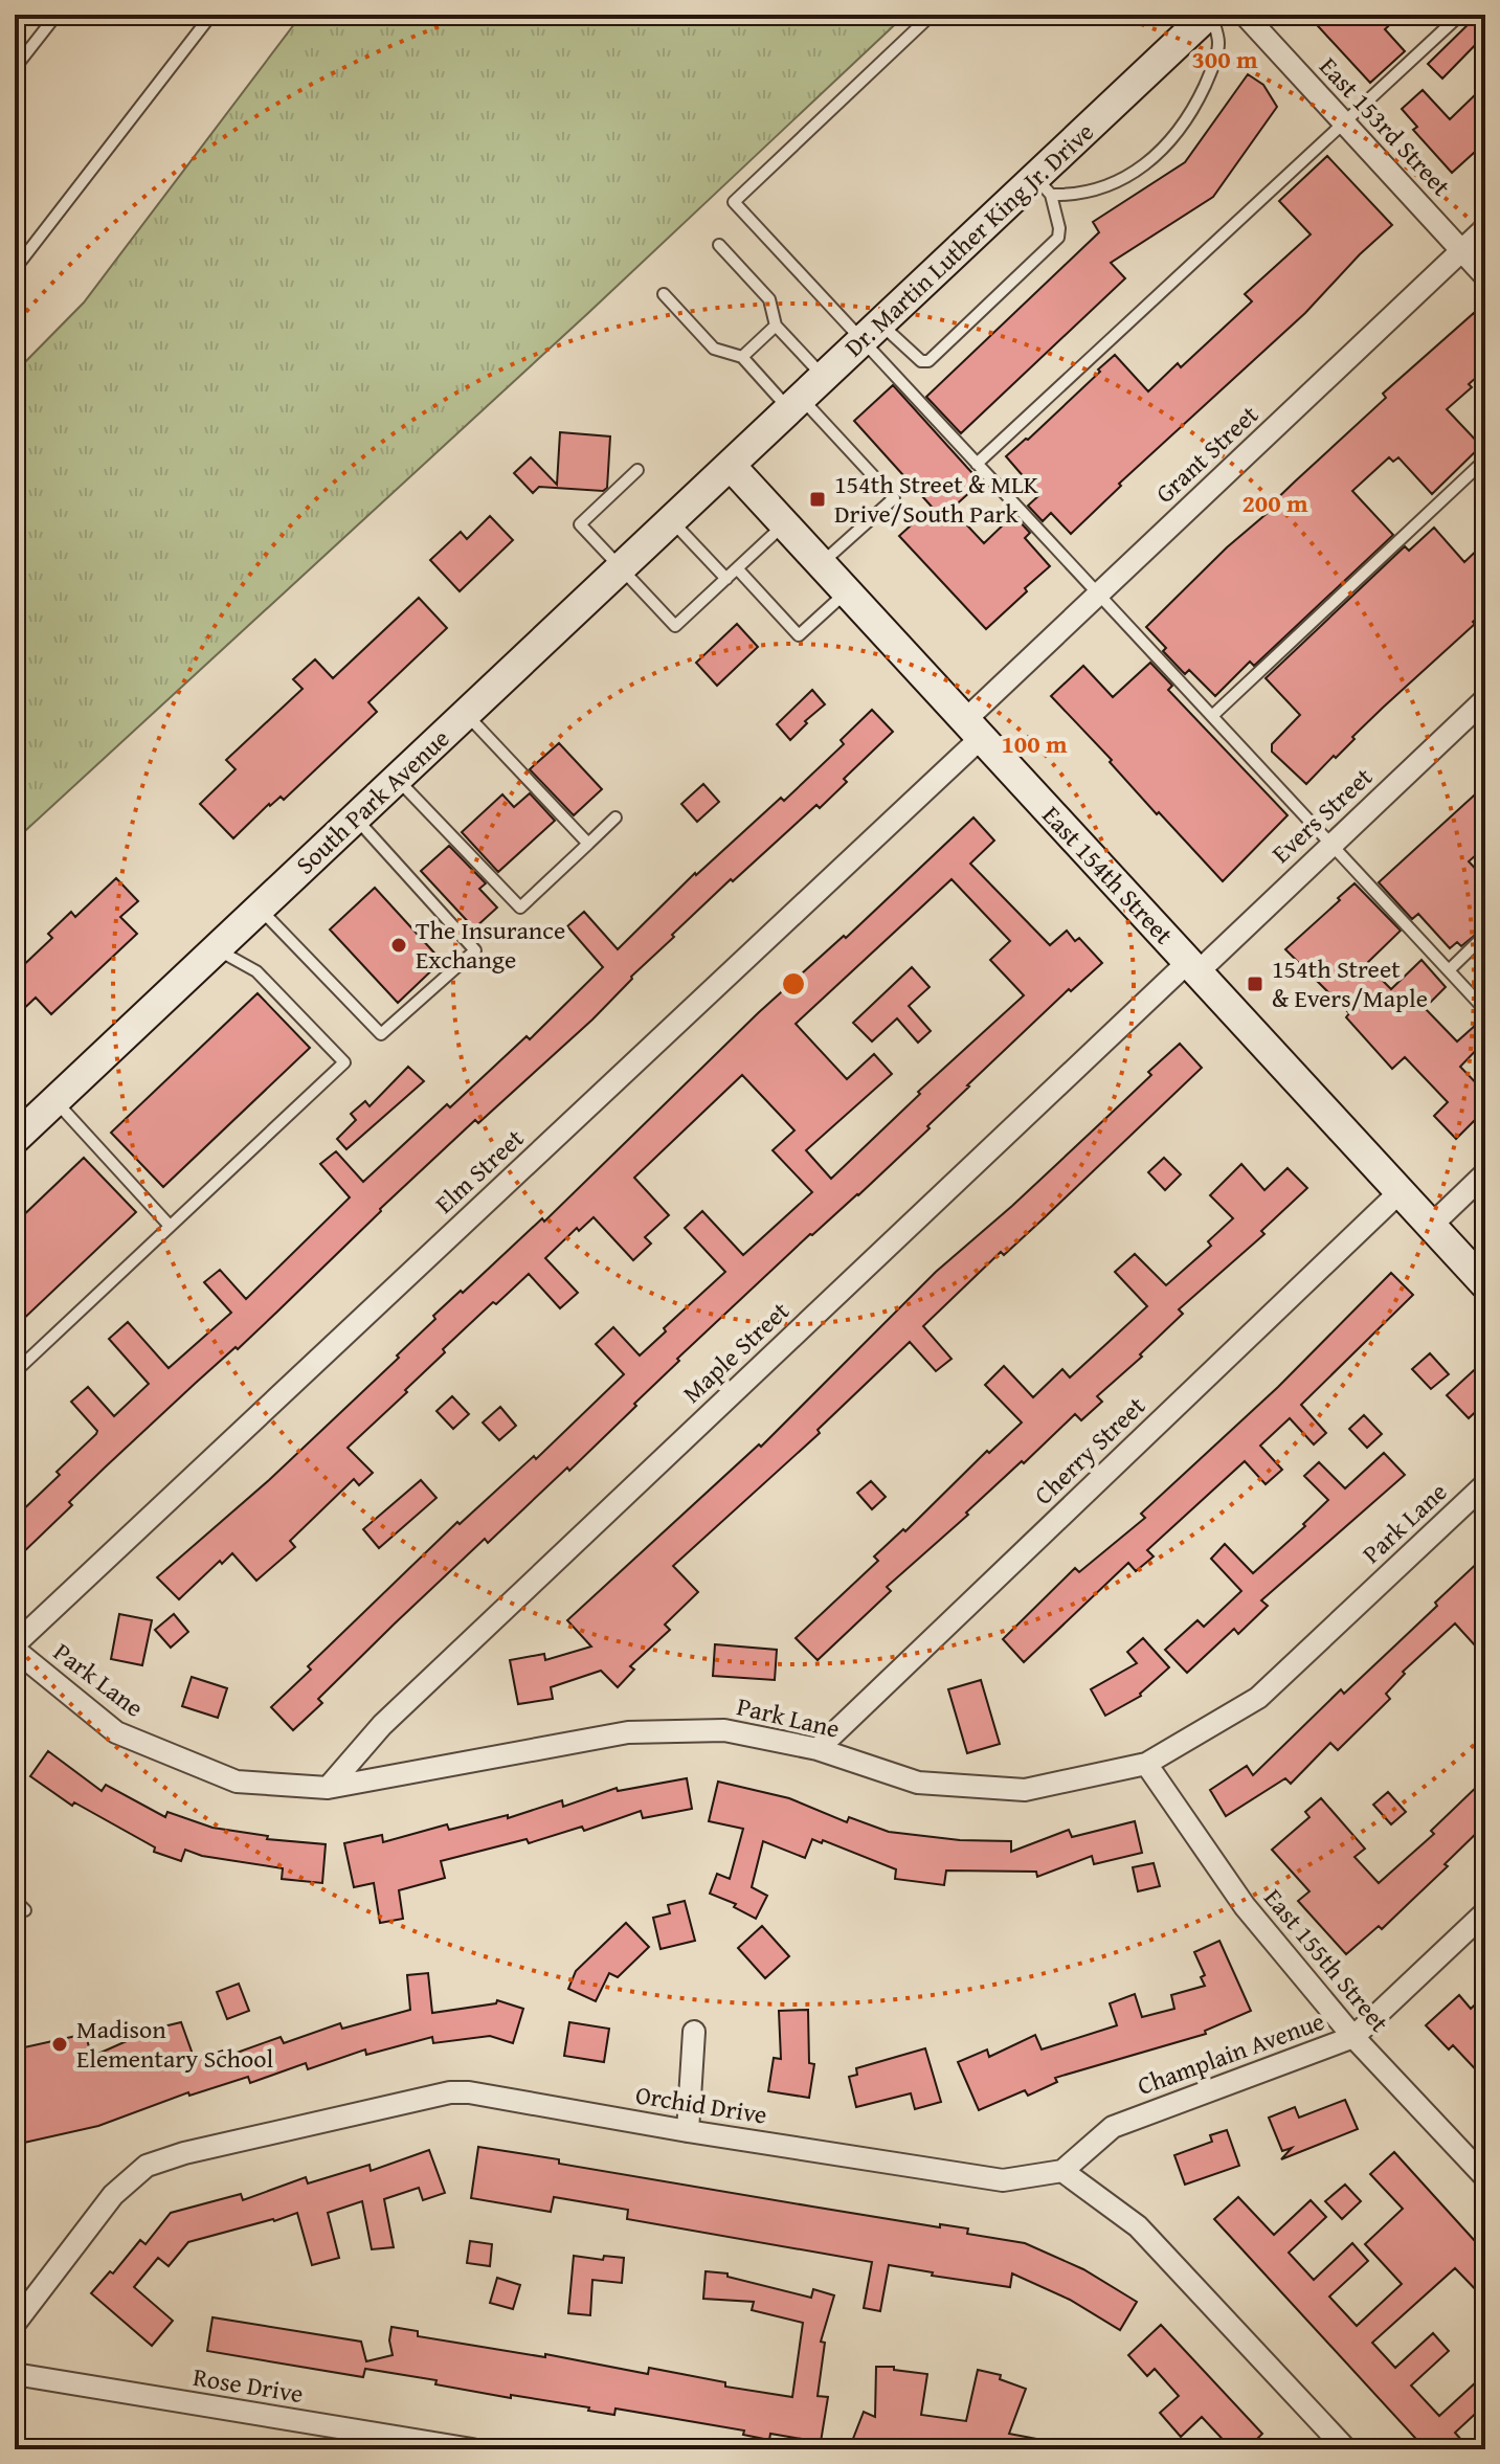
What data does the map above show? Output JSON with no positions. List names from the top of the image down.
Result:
{
  "streets": {
    "street": [
      "East 153rd Street",
      "Dr. Martin Luther King Jr. Drive",
      "Grant Street",
      "South Park Avenue",
      "Evers Street",
      "East 154th Street",
      "Elm Street",
      "Maple Street",
      "Cherry Street",
      "Park Lane",
      "East 155th Street",
      "Champlain Avenue",
      "Orchid Drive",
      "Rose Drive"
    ]
  },
  "crossings": [
    ["East 153rd Street", "Grant Street"],
    ["Dr. Martin Luther King Jr. Drive", "South Park Avenue"],
    ["Dr. Martin Luther King Jr. Drive", "East 154th Street"],
    ["Grant Street", "East 154th Street"],
    ["Grant Street", "Elm Street"],
    ["South Park Avenue", "East 154th Street"],
    ["Evers Street", "East 154th Street"],
    ["Evers Street", "Maple Street"],
    ["East 154th Street", "Elm Street"],
    ["East 154th Street", "Maple Street"],
    ["East 154th Street", "Cherry Street"],
    ["Elm Street", "Park Lane"],
    ["Maple Street", "Park Lane"],
    ["Cherry Street", "Park Lane"],
    ["Park Lane", "East 155th Street"],
    ["East 155th Street", "Champlain Avenue"],
    ["Champlain Avenue", "Orchid Drive"]
  ],
  "places": {
    "transit": ["154th Street & MLK Drive/South Park", "154th Street & Evers/Maple"],
    "other": ["The Insurance Exchange", "Madison Elementary School"]
  },
  "rings": ["300 m", "200 m", "100 m"]
}
